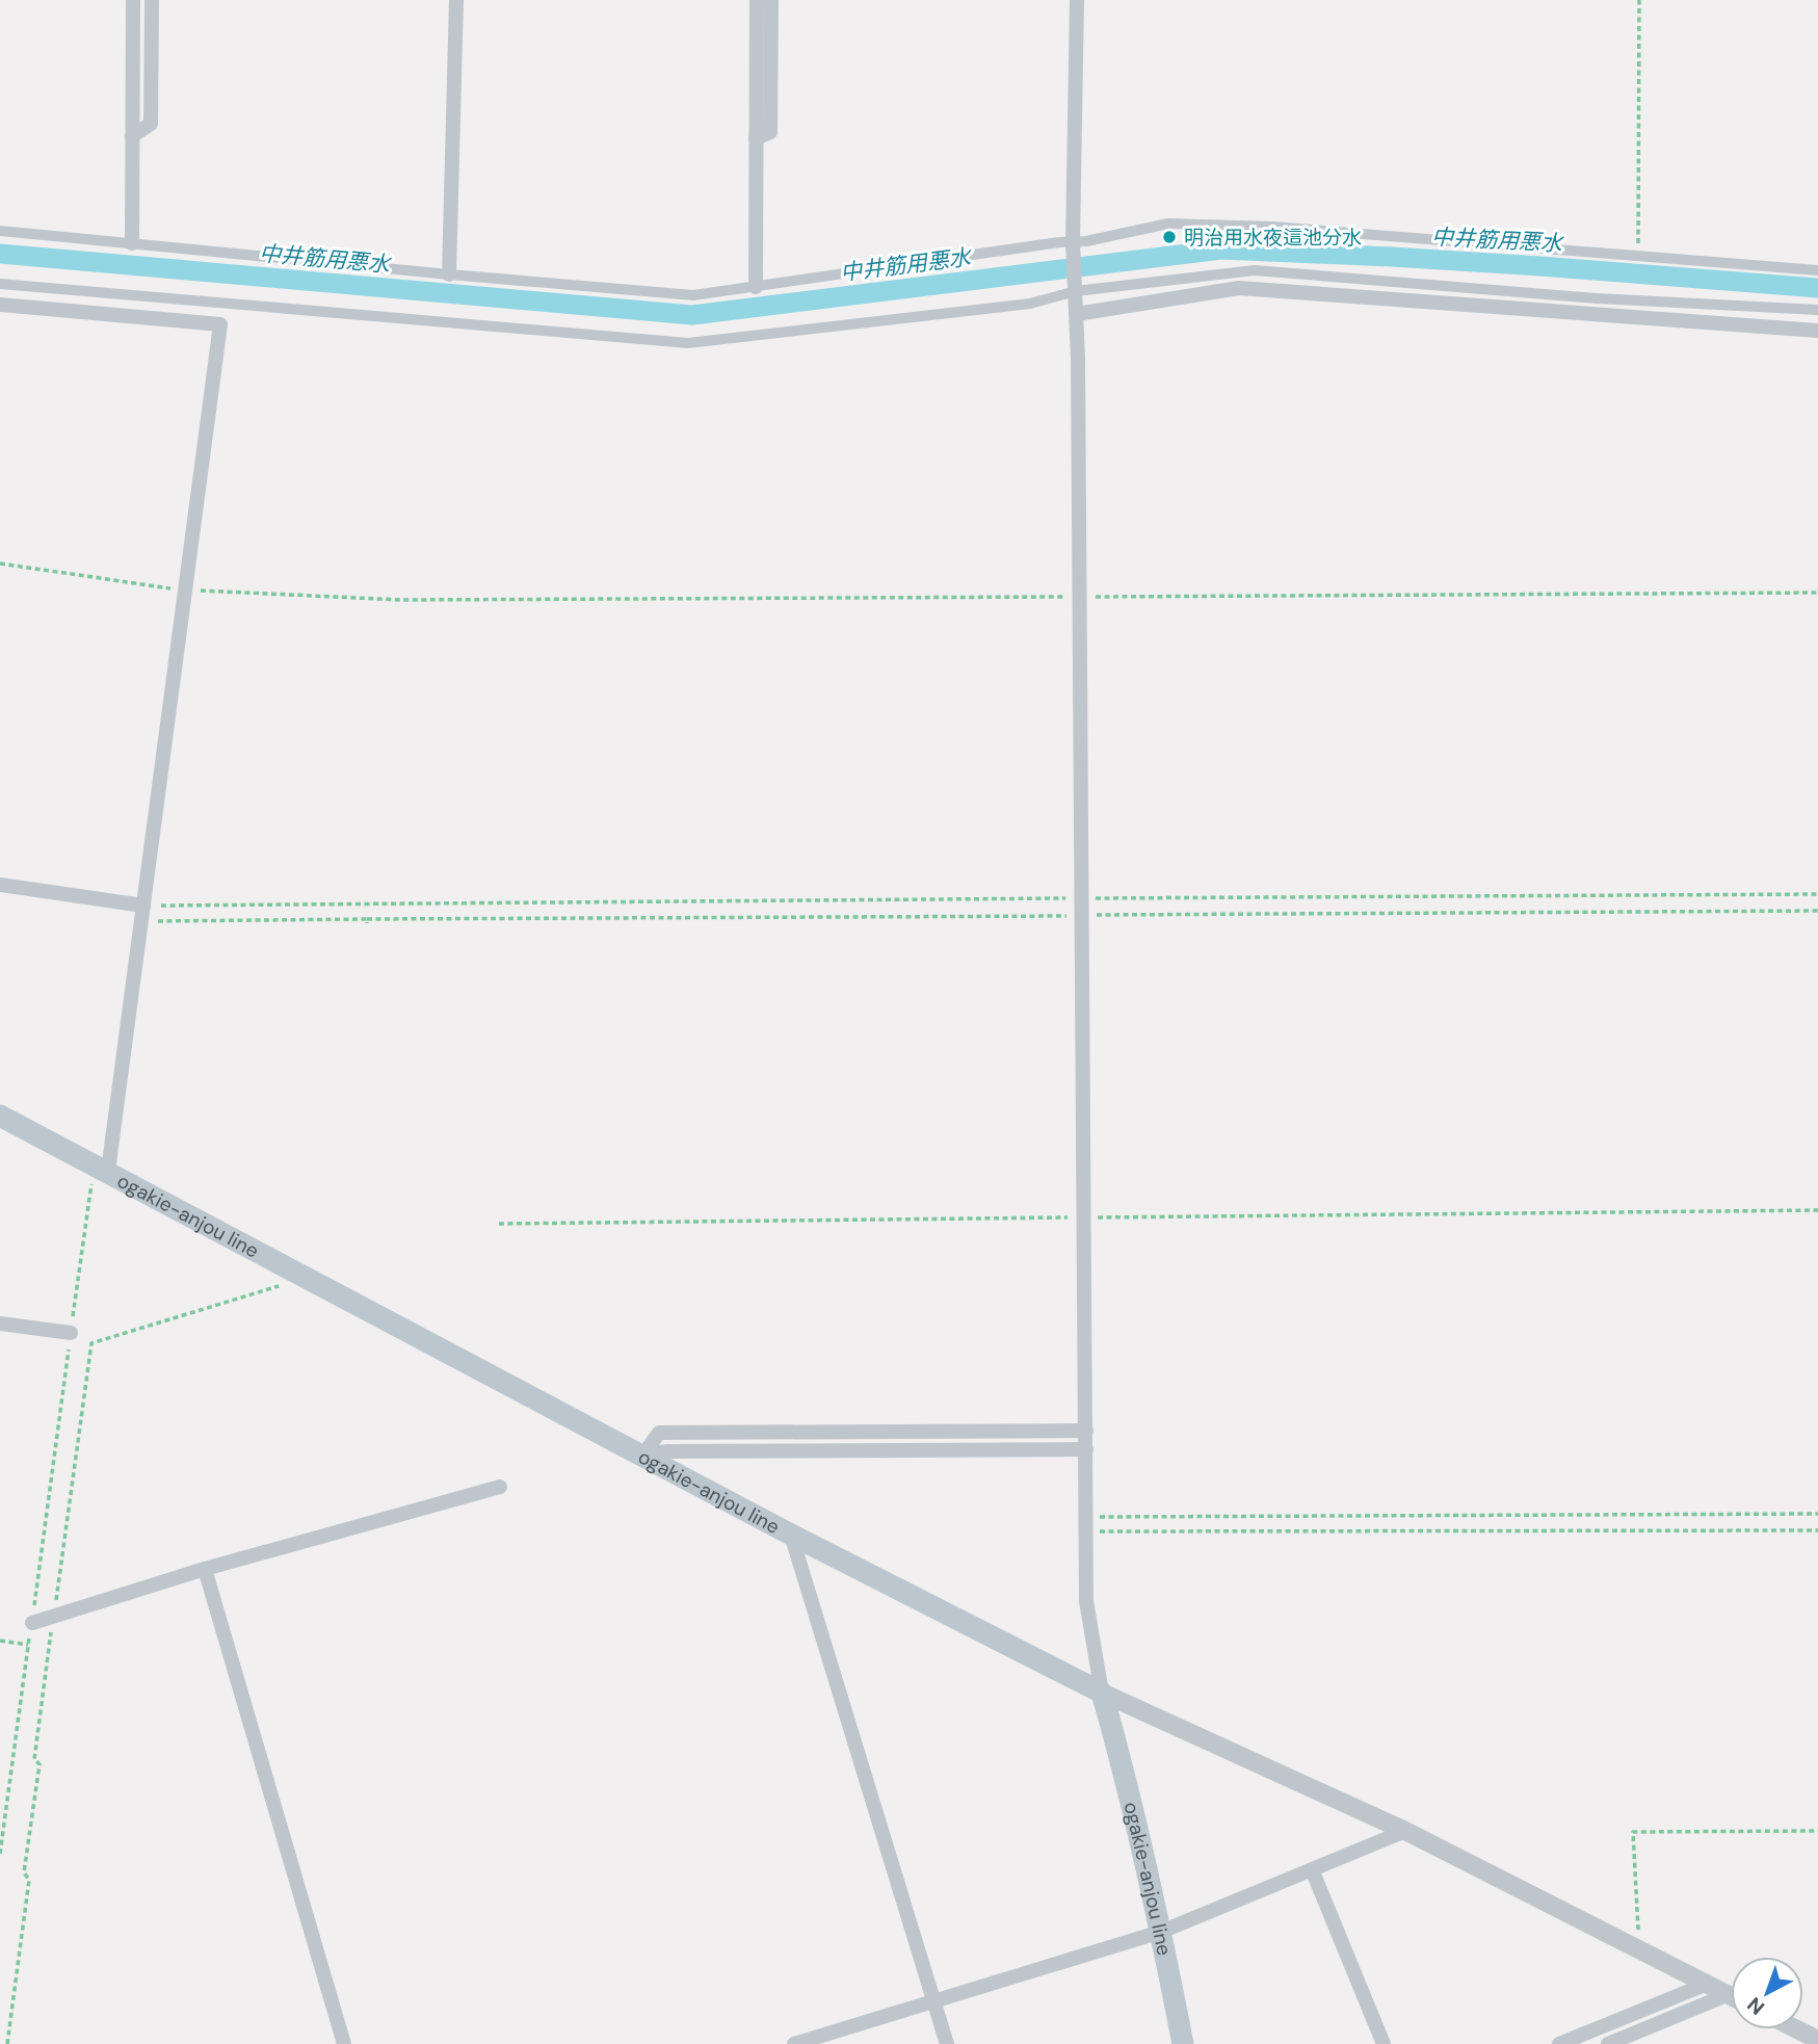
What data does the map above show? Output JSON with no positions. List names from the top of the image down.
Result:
{
  "streets": {
    "main road": ["ogakie-anjou line"]
  },
  "water": ["中井筋用悪水"],
  "places": ["明治用水夜這池分水"],
  "north": "bottom left"
}
